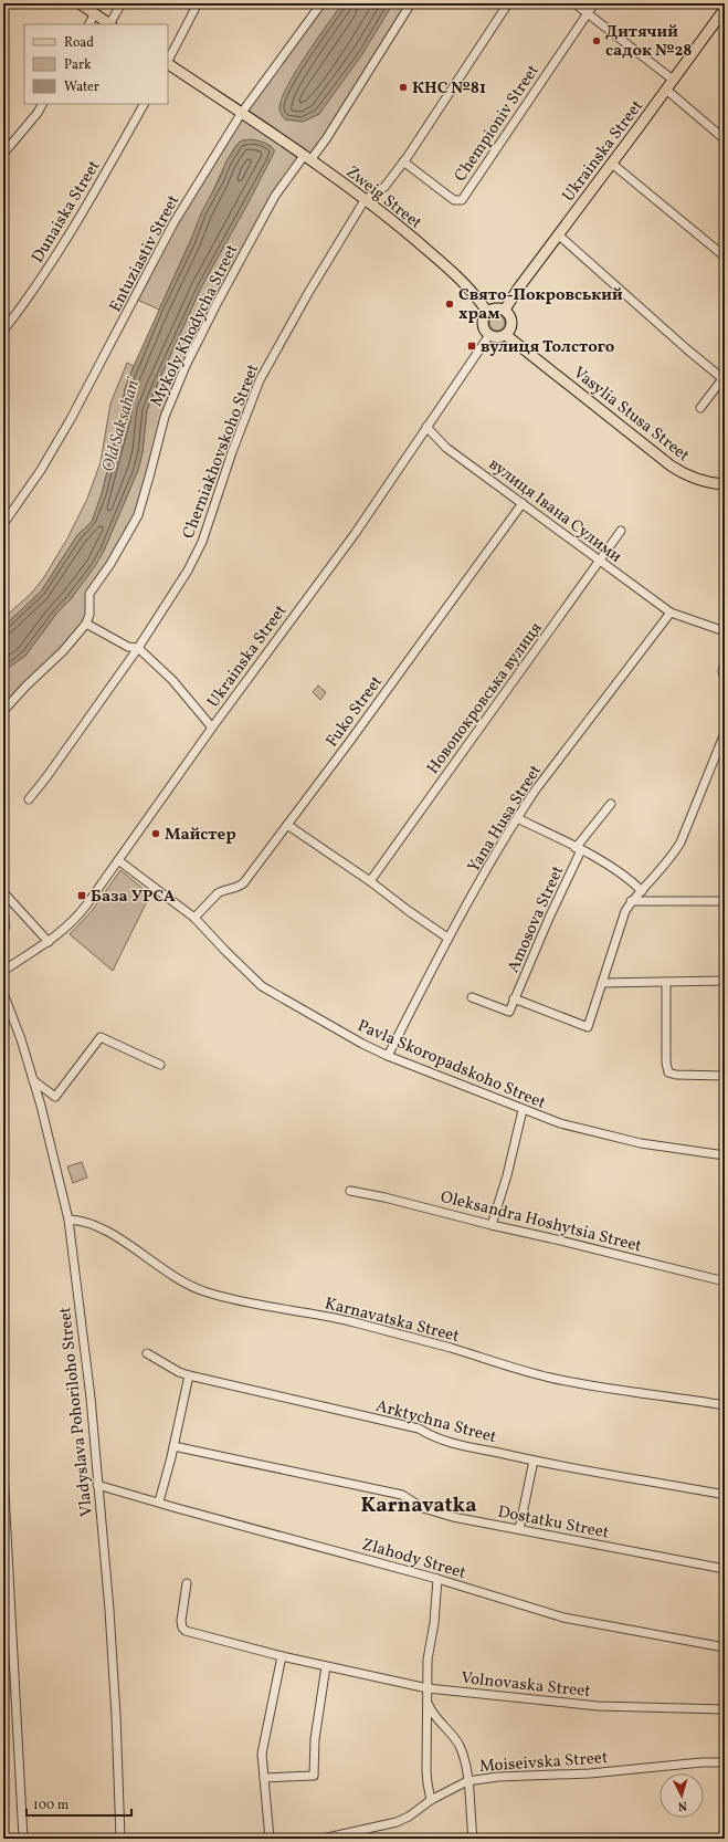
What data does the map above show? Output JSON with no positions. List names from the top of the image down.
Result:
{
  "streets": {
    "main road": ["Ukrainska Street", "Zweig Street", "Vasylia Stusa Street"],
    "street": [
      "Chempioniv Street",
      "Dunaiska Street",
      "Entuziastiv Street",
      "Mykoly Khodycha Street",
      "Cherniakhovskoho Street",
      "вулиця Івана Сулими",
      "Новопокровська вулиця",
      "Fuko Street",
      "Yana Husa Street",
      "Amosova Street",
      "Pavla Skoropadskoho Street",
      "Oleksandra Hoshytsia Street",
      "Karnavatska Street",
      "Vladyslava Pohoriloho Street",
      "Arktychna Street",
      "Dostatku Street",
      "Zlahody Street",
      "Volnovaska Street",
      "Moiseivska Street"
    ]
  },
  "crossings": [
    ["Chempioniv Street", "Cherniakhovskoho Street"],
    ["Ukrainska Street", "Zweig Street"],
    ["Ukrainska Street", "Vasylia Stusa Street"],
    ["Ukrainska Street", "вулиця Івана Сулими"],
    ["Ukrainska Street", "Pavla Skoropadskoho Street"],
    ["Zweig Street", "Entuziastiv Street"],
    ["Zweig Street", "Mykoly Khodycha Street"],
    ["Zweig Street", "Vasylia Stusa Street"],
    ["Zweig Street", "Cherniakhovskoho Street"],
    ["вулиця Івана Сулими", "Новопокровська вулиця"],
    ["вулиця Івана Сулими", "Fuko Street"],
    ["вулиця Івана Сулими", "Yana Husa Street"],
    ["Fuko Street", "Pavla Skoropadskoho Street"],
    ["Yana Husa Street", "Pavla Skoropadskoho Street"],
    ["Karnavatska Street", "Vladyslava Pohoriloho Street"],
    ["Vladyslava Pohoriloho Street", "Zlahody Street"]
  ],
  "districts": ["Karnavatka"],
  "water": ["Old Saksahan'"],
  "places": {
    "other": [
      "Дитячий садок №28",
      "КНС №81",
      "Свято-Покровський храм",
      "Майстер"
    ],
    "transit": ["вулиця Толстого", "База УРСА"]
  },
  "legend": ["Road", "Park", "Water"],
  "scale_bar": "100 m",
  "north": "bottom"
}
